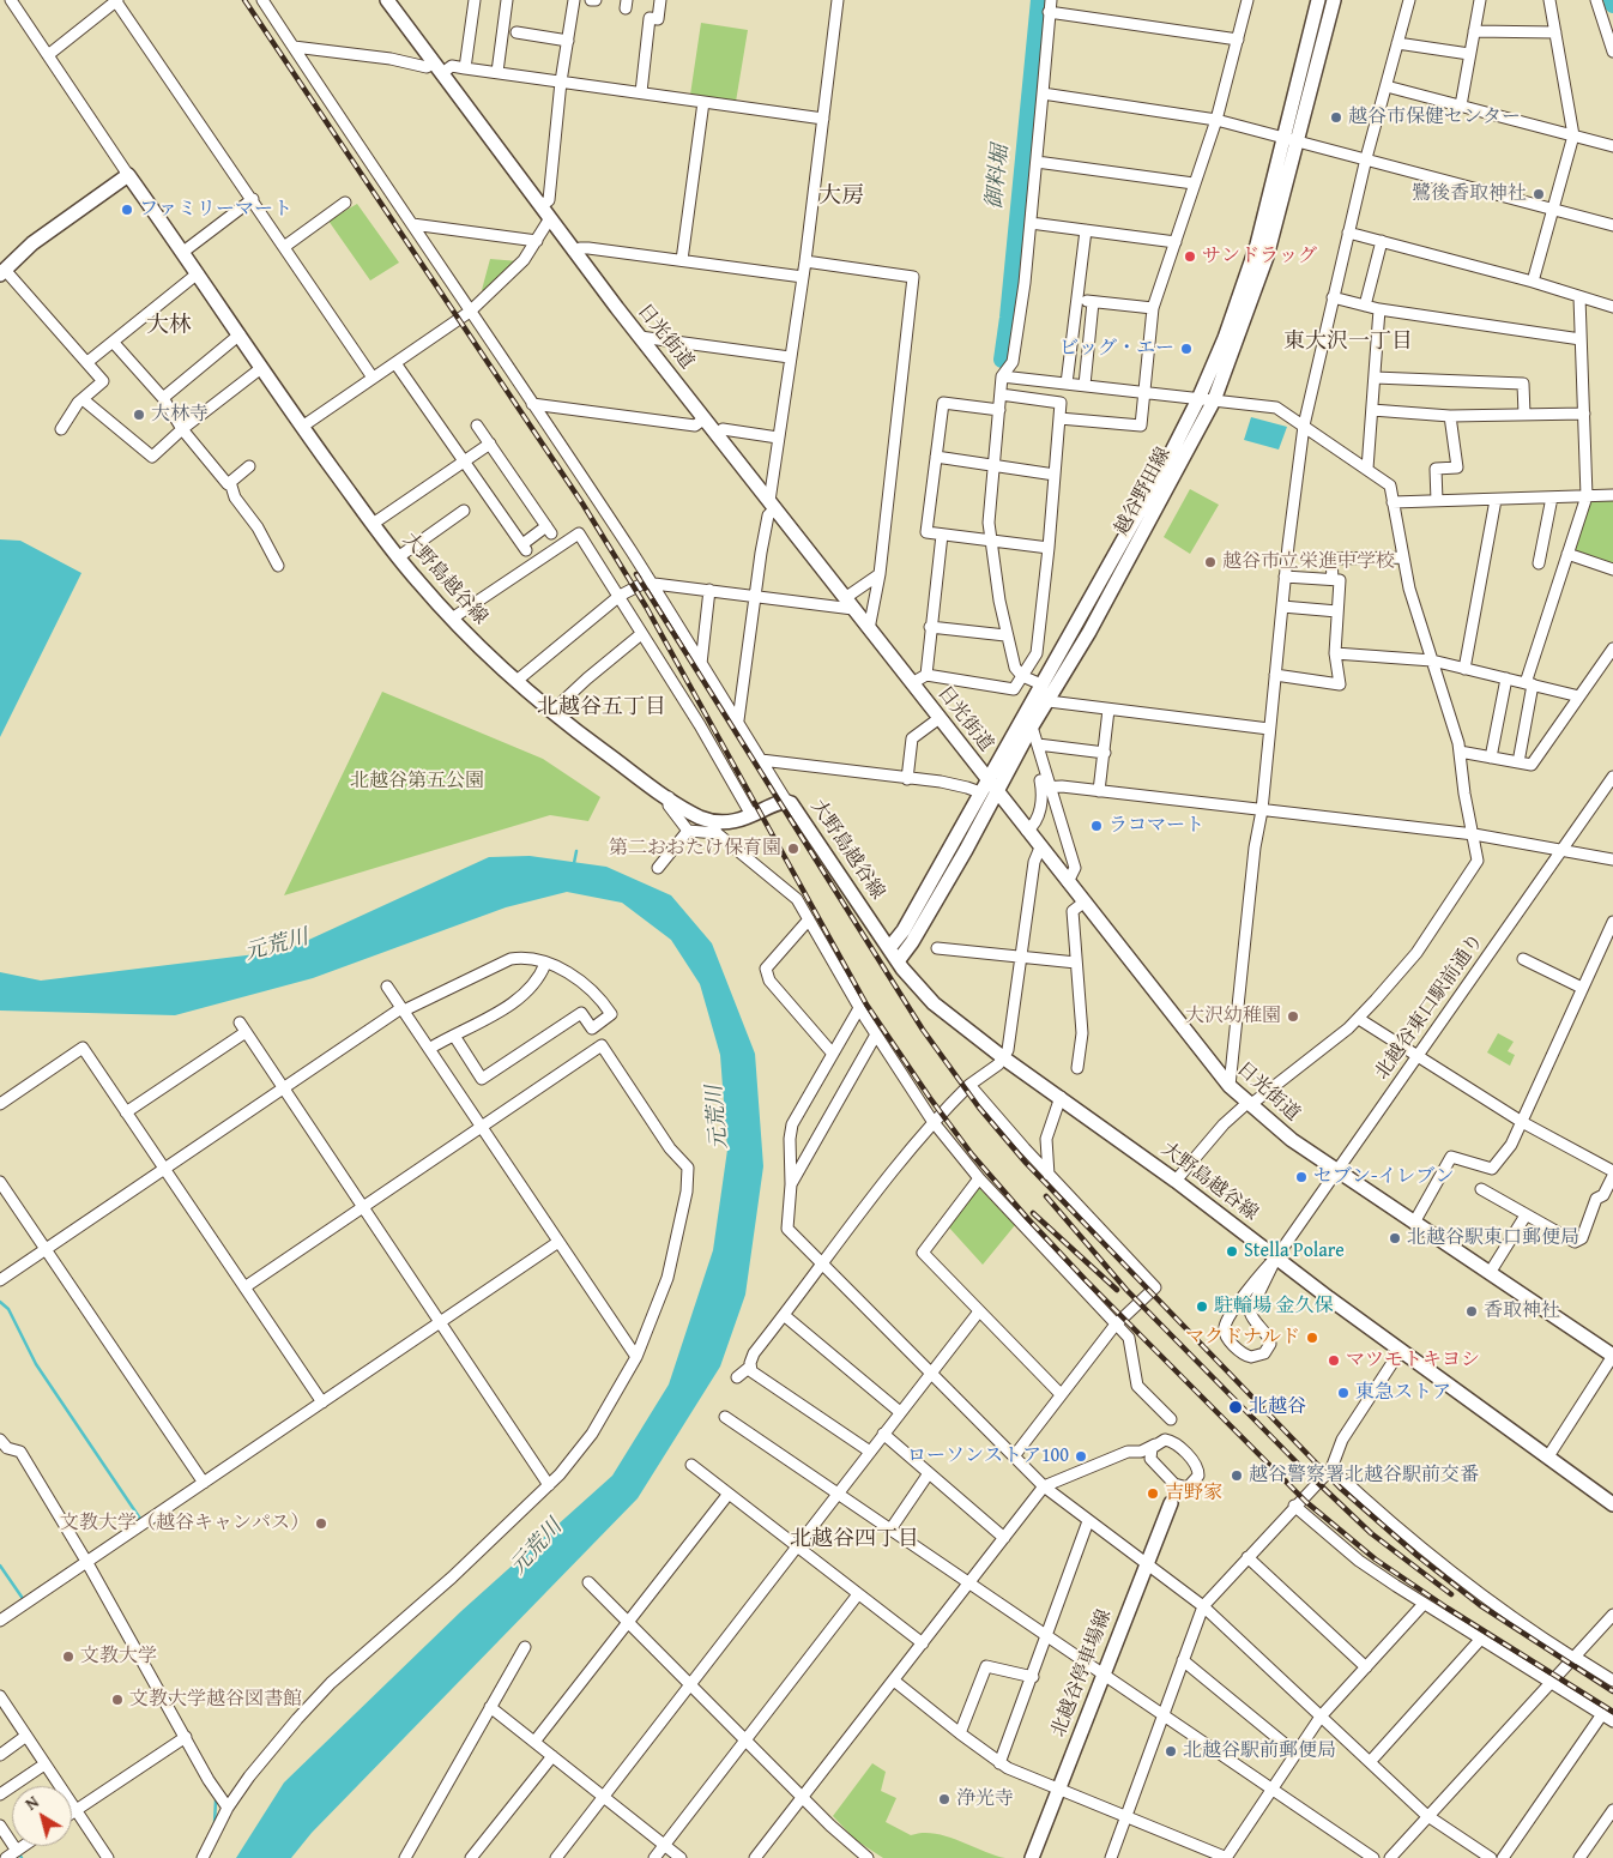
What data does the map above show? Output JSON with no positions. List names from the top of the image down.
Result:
{
  "streets": {
    "main road": [
      "日光街道",
      "越谷野田線",
      "大野島越谷線",
      "北越谷停車場線"
    ],
    "street": ["北越谷東口駅前通り"]
  },
  "crossings": [
    ["日光街道", "越谷野田線"],
    ["日光街道", "北越谷東口駅前通り"],
    ["越谷野田線", "大野島越谷線"],
    ["大野島越谷線", "北越谷東口駅前通り"]
  ],
  "districts": [
    "大房",
    "大林",
    "東大沢一丁目",
    "北越谷五丁目",
    "北越谷四丁目"
  ],
  "water": ["御料堀", "元荒川"],
  "parks": ["北越谷第五公園"],
  "places": [
    "越谷市保健センター",
    "鷺後香取神社",
    "ファミリーマート",
    "サンドラッグ",
    "ビッグ・エー",
    "大林寺",
    "越谷市立栄進中学校",
    "ラコマート",
    "第二おおたけ保育園",
    "大沢幼稚園",
    "セブン-イレブン",
    "北越谷駅東口郵便局",
    "Stella Polare",
    "駐輪場 金久保",
    "香取神社",
    "マクドナルド",
    "マツモトキヨシ",
    "東急ストア",
    "北越谷",
    "ローソンストア100",
    "越谷警察署北越谷駅前交番",
    "吉野家",
    "文教大学（越谷キャンパス）",
    "文教大学",
    "文教大学越谷図書館",
    "北越谷駅前郵便局",
    "浄光寺"
  ],
  "north": "top left"
}
